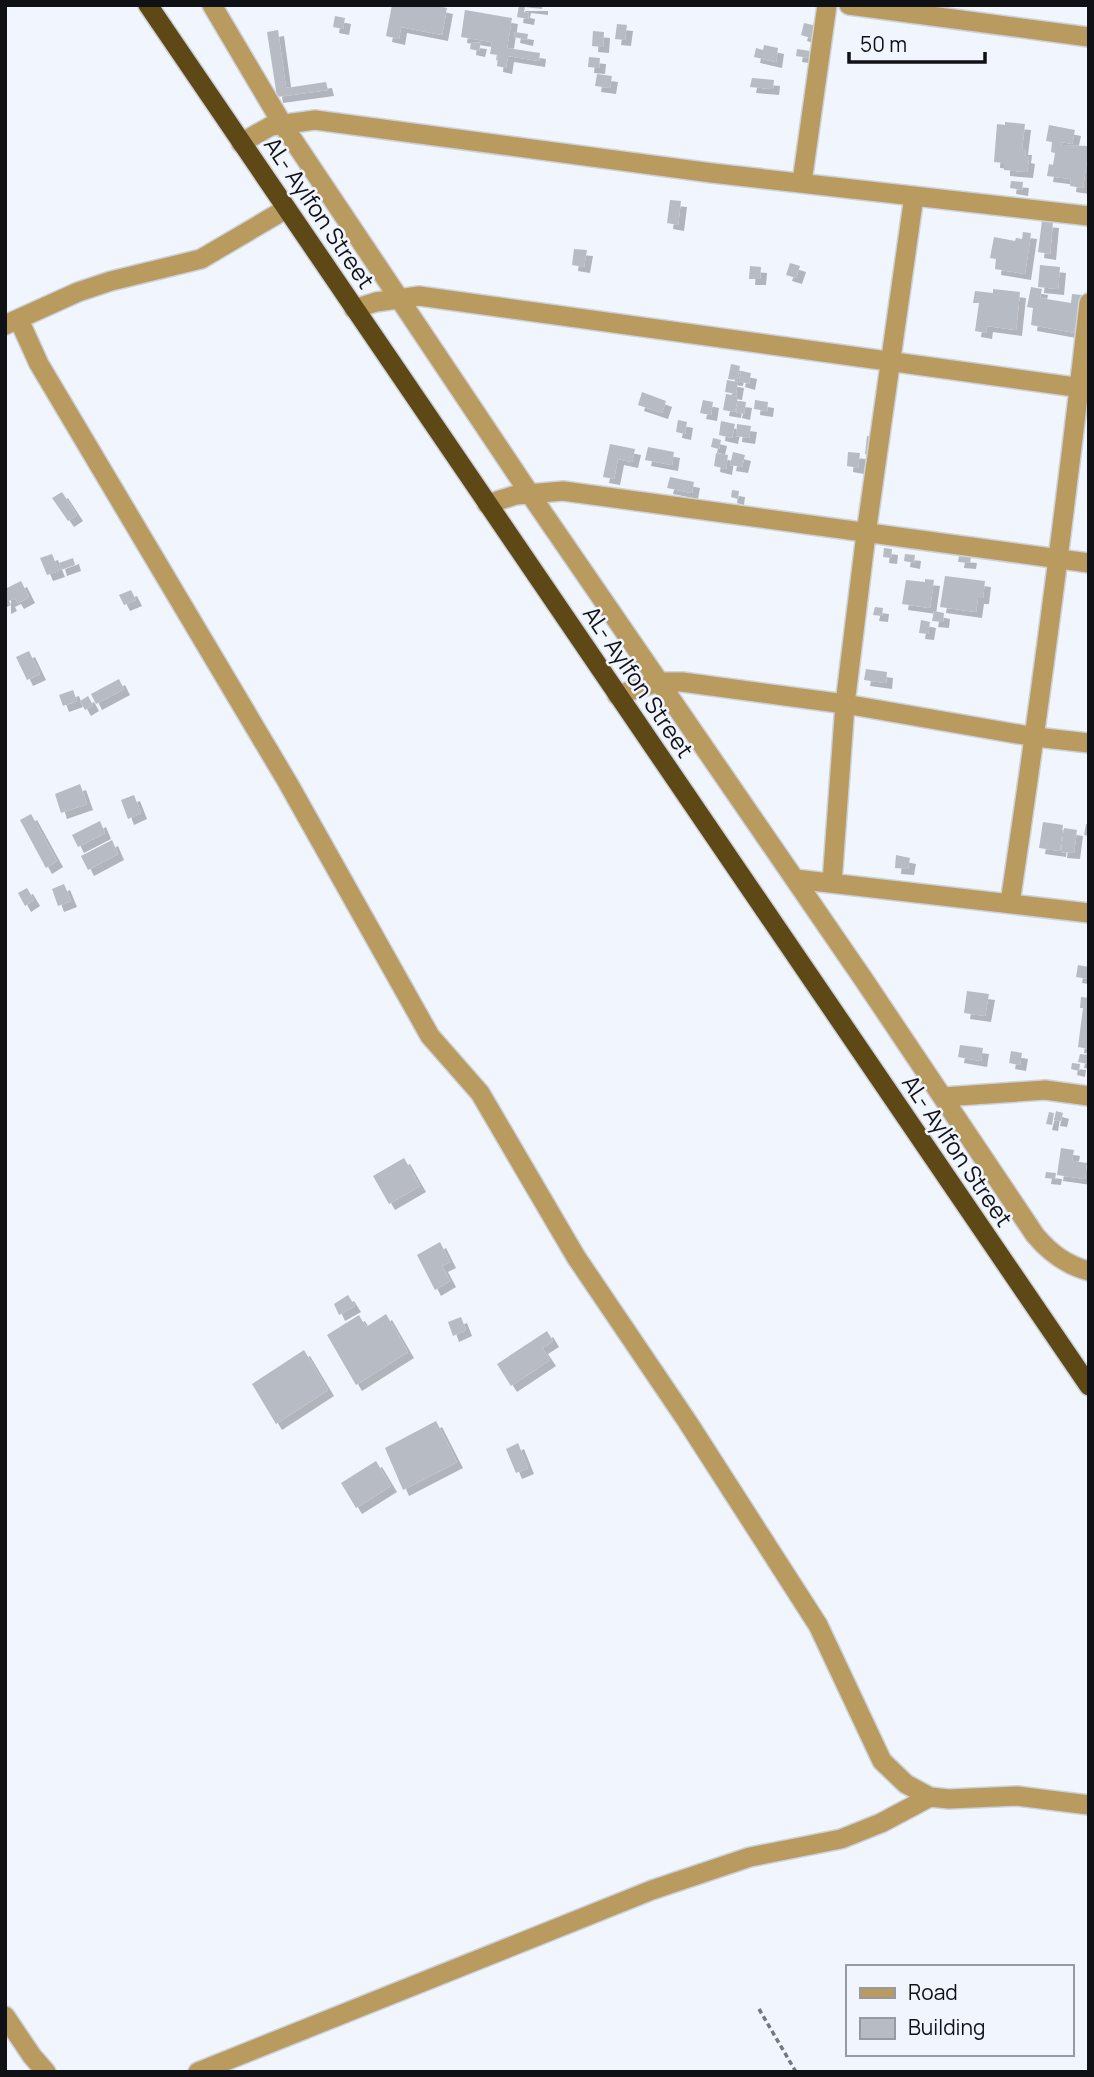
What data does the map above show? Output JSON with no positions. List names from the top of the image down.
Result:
{
  "streets": {
    "highway": ["AL- Aylfon Street"]
  },
  "legend": ["Road", "Building"],
  "scale_bar": "50 m"
}
